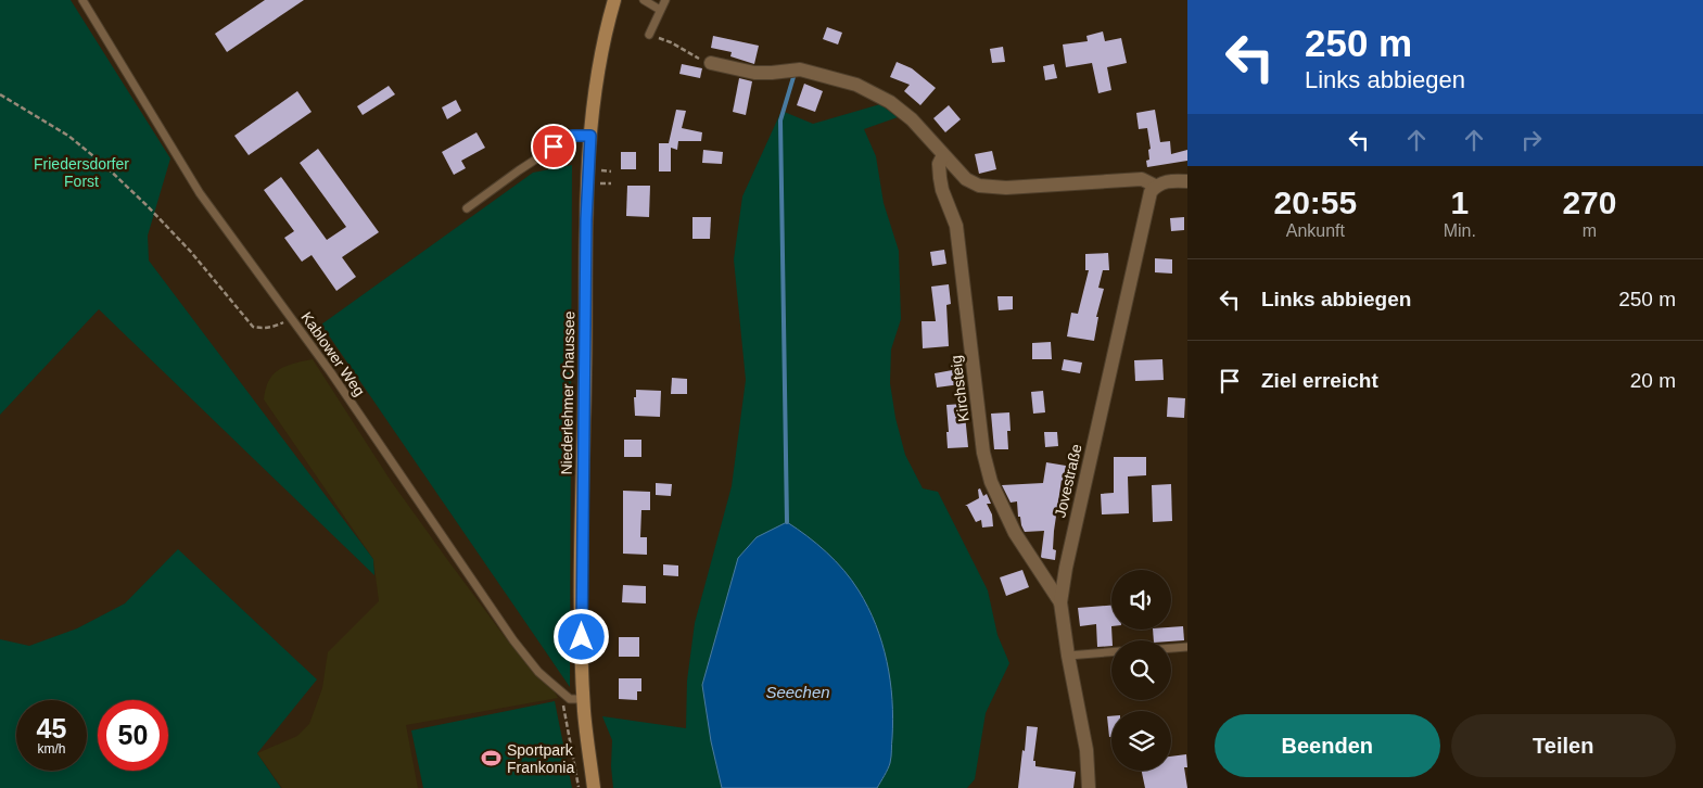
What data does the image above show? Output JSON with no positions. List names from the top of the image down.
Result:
{
  "streets": {
    "main road": ["Niederlehmer Chaussee"],
    "street": ["Kirchsteig", "Jovestraße"],
    "lane": ["Kablower Weg"]
  },
  "crossings": [
    ["Kablower Weg", "Niederlehmer Chaussee"],
    ["Kirchsteig", "Jovestraße"]
  ],
  "water": ["Seechen"],
  "parks": ["Friedersdorfer Forst"],
  "places": {
    "sports": ["Sportpark Frankonia"]
  },
  "page": {
    "turn": ["250 m", "Links abbiegen"],
    "eta": [
      "20:55",
      "Ankunft",
      "1",
      "Min.",
      "270",
      "m"
    ],
    "list": [
      {
        "name": "Links abbiegen",
        "value": "250 m"
      },
      {
        "name": "Ziel erreicht",
        "value": "20 m"
      }
    ],
    "speed": "45 km/h",
    "limit": "50",
    "buttons": ["Beenden", "Teilen"]
  }
}
